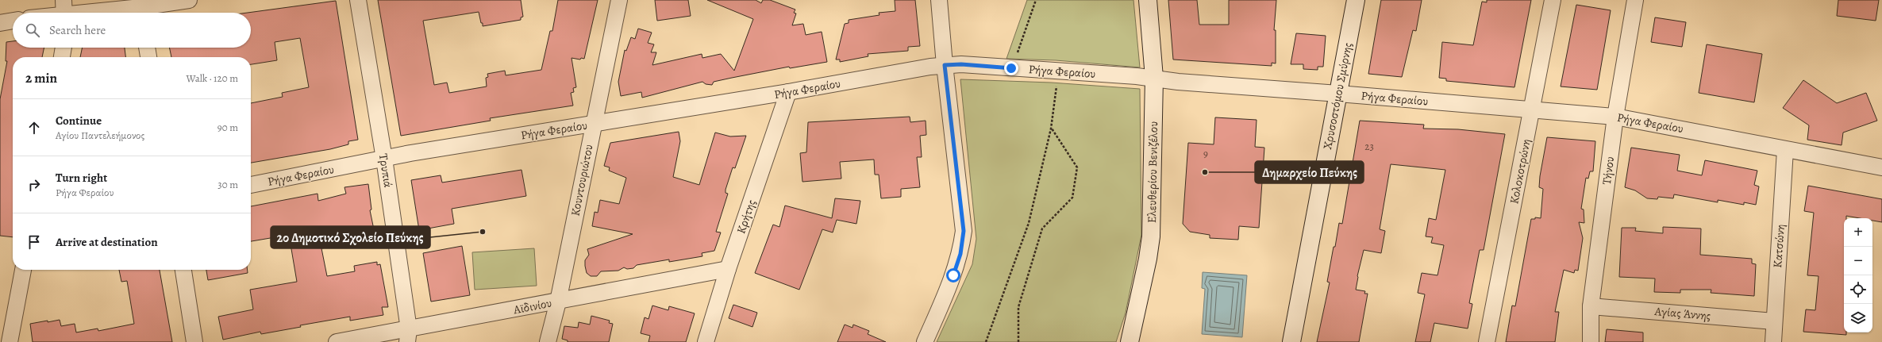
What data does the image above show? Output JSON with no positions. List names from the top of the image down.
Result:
{
  "streets": {
    "street": [
      "Ρήγα Φεραίου",
      "Χρυσοστόμου Σμύρνης",
      "Τρυπιά",
      "Τήνου",
      "Κολοκοτρώνη",
      "Ελευθερίου Βενιζέλου",
      "Κουντουριώτου",
      "Κρήτης",
      "Κατσώνη",
      "Αϊδινίου",
      "Αγίας Άννης"
    ]
  },
  "crossings": [
    ["Ρήγα Φεραίου", "Χρυσοστόμου Σμύρνης"],
    ["Ρήγα Φεραίου", "Τρυπιά"],
    ["Ρήγα Φεραίου", "Τήνου"],
    ["Ρήγα Φεραίου", "Κολοκοτρώνη"],
    ["Ρήγα Φεραίου", "Ελευθερίου Βενιζέλου"],
    ["Ρήγα Φεραίου", "Κουντουριώτου"],
    ["Ρήγα Φεραίου", "Κρήτης"],
    ["Ρήγα Φεραίου", "Κατσώνη"],
    ["Τρυπιά", "Αϊδινίου"],
    ["Τήνου", "Αγίας Άννης"],
    ["Κουντουριώτου", "Αϊδινίου"],
    ["Κρήτης", "Αϊδινίου"],
    ["Κατσώνη", "Αγίας Άννης"]
  ],
  "places": ["Δημαρχείο Πεύκης", "2ο Δημοτικό Σχολείο Πεύκης"],
  "house_numbers": ["23", "9"],
  "page": {
    "search": "Search here",
    "heading": ["2 min", "Walk · 120 m"],
    "list": [
      ["Continue", "Αγίου Παντελεήμονος", "90 m"],
      ["Turn right", "Ρήγα Φεραίου", "30 m"],
      "Arrive at destination"
    ],
    "map_buttons": ["+", "−"]
  }
}
